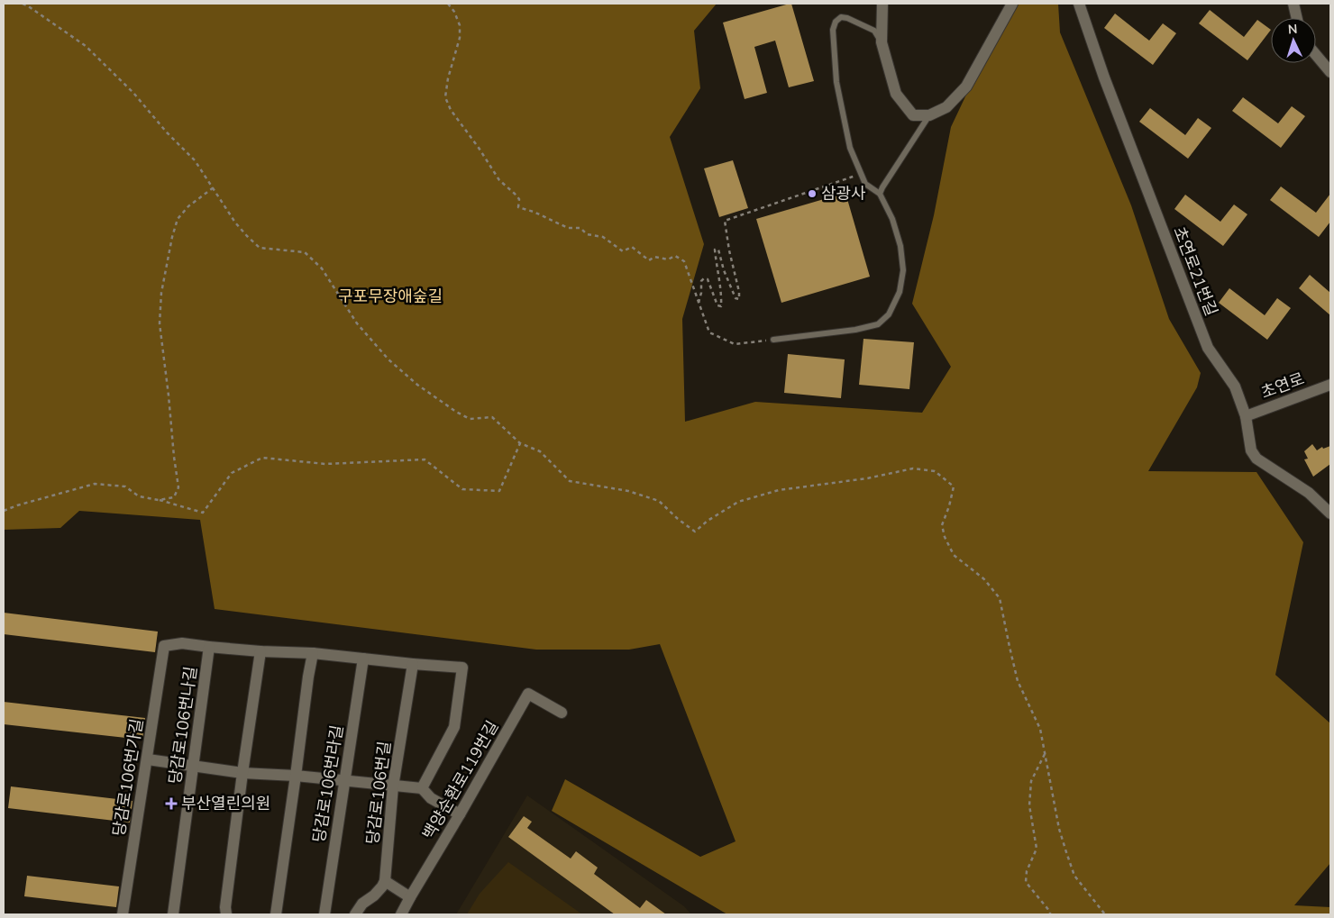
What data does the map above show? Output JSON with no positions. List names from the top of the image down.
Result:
{
  "streets": {
    "street": [
      "초연로21번길",
      "초연로",
      "당감로106번나길",
      "당감로106번가길",
      "백양순환로119번길",
      "당감로106번라길",
      "당감로106번길"
    ]
  },
  "crossings": [
    ["초연로21번길", "초연로"],
    ["당감로106번나길", "당감로106번가길"]
  ],
  "parks": ["구포무장애숲길"],
  "places": {
    "other": ["삼광사"],
    "health": ["부산열린의원"]
  },
  "north": "top"
}
